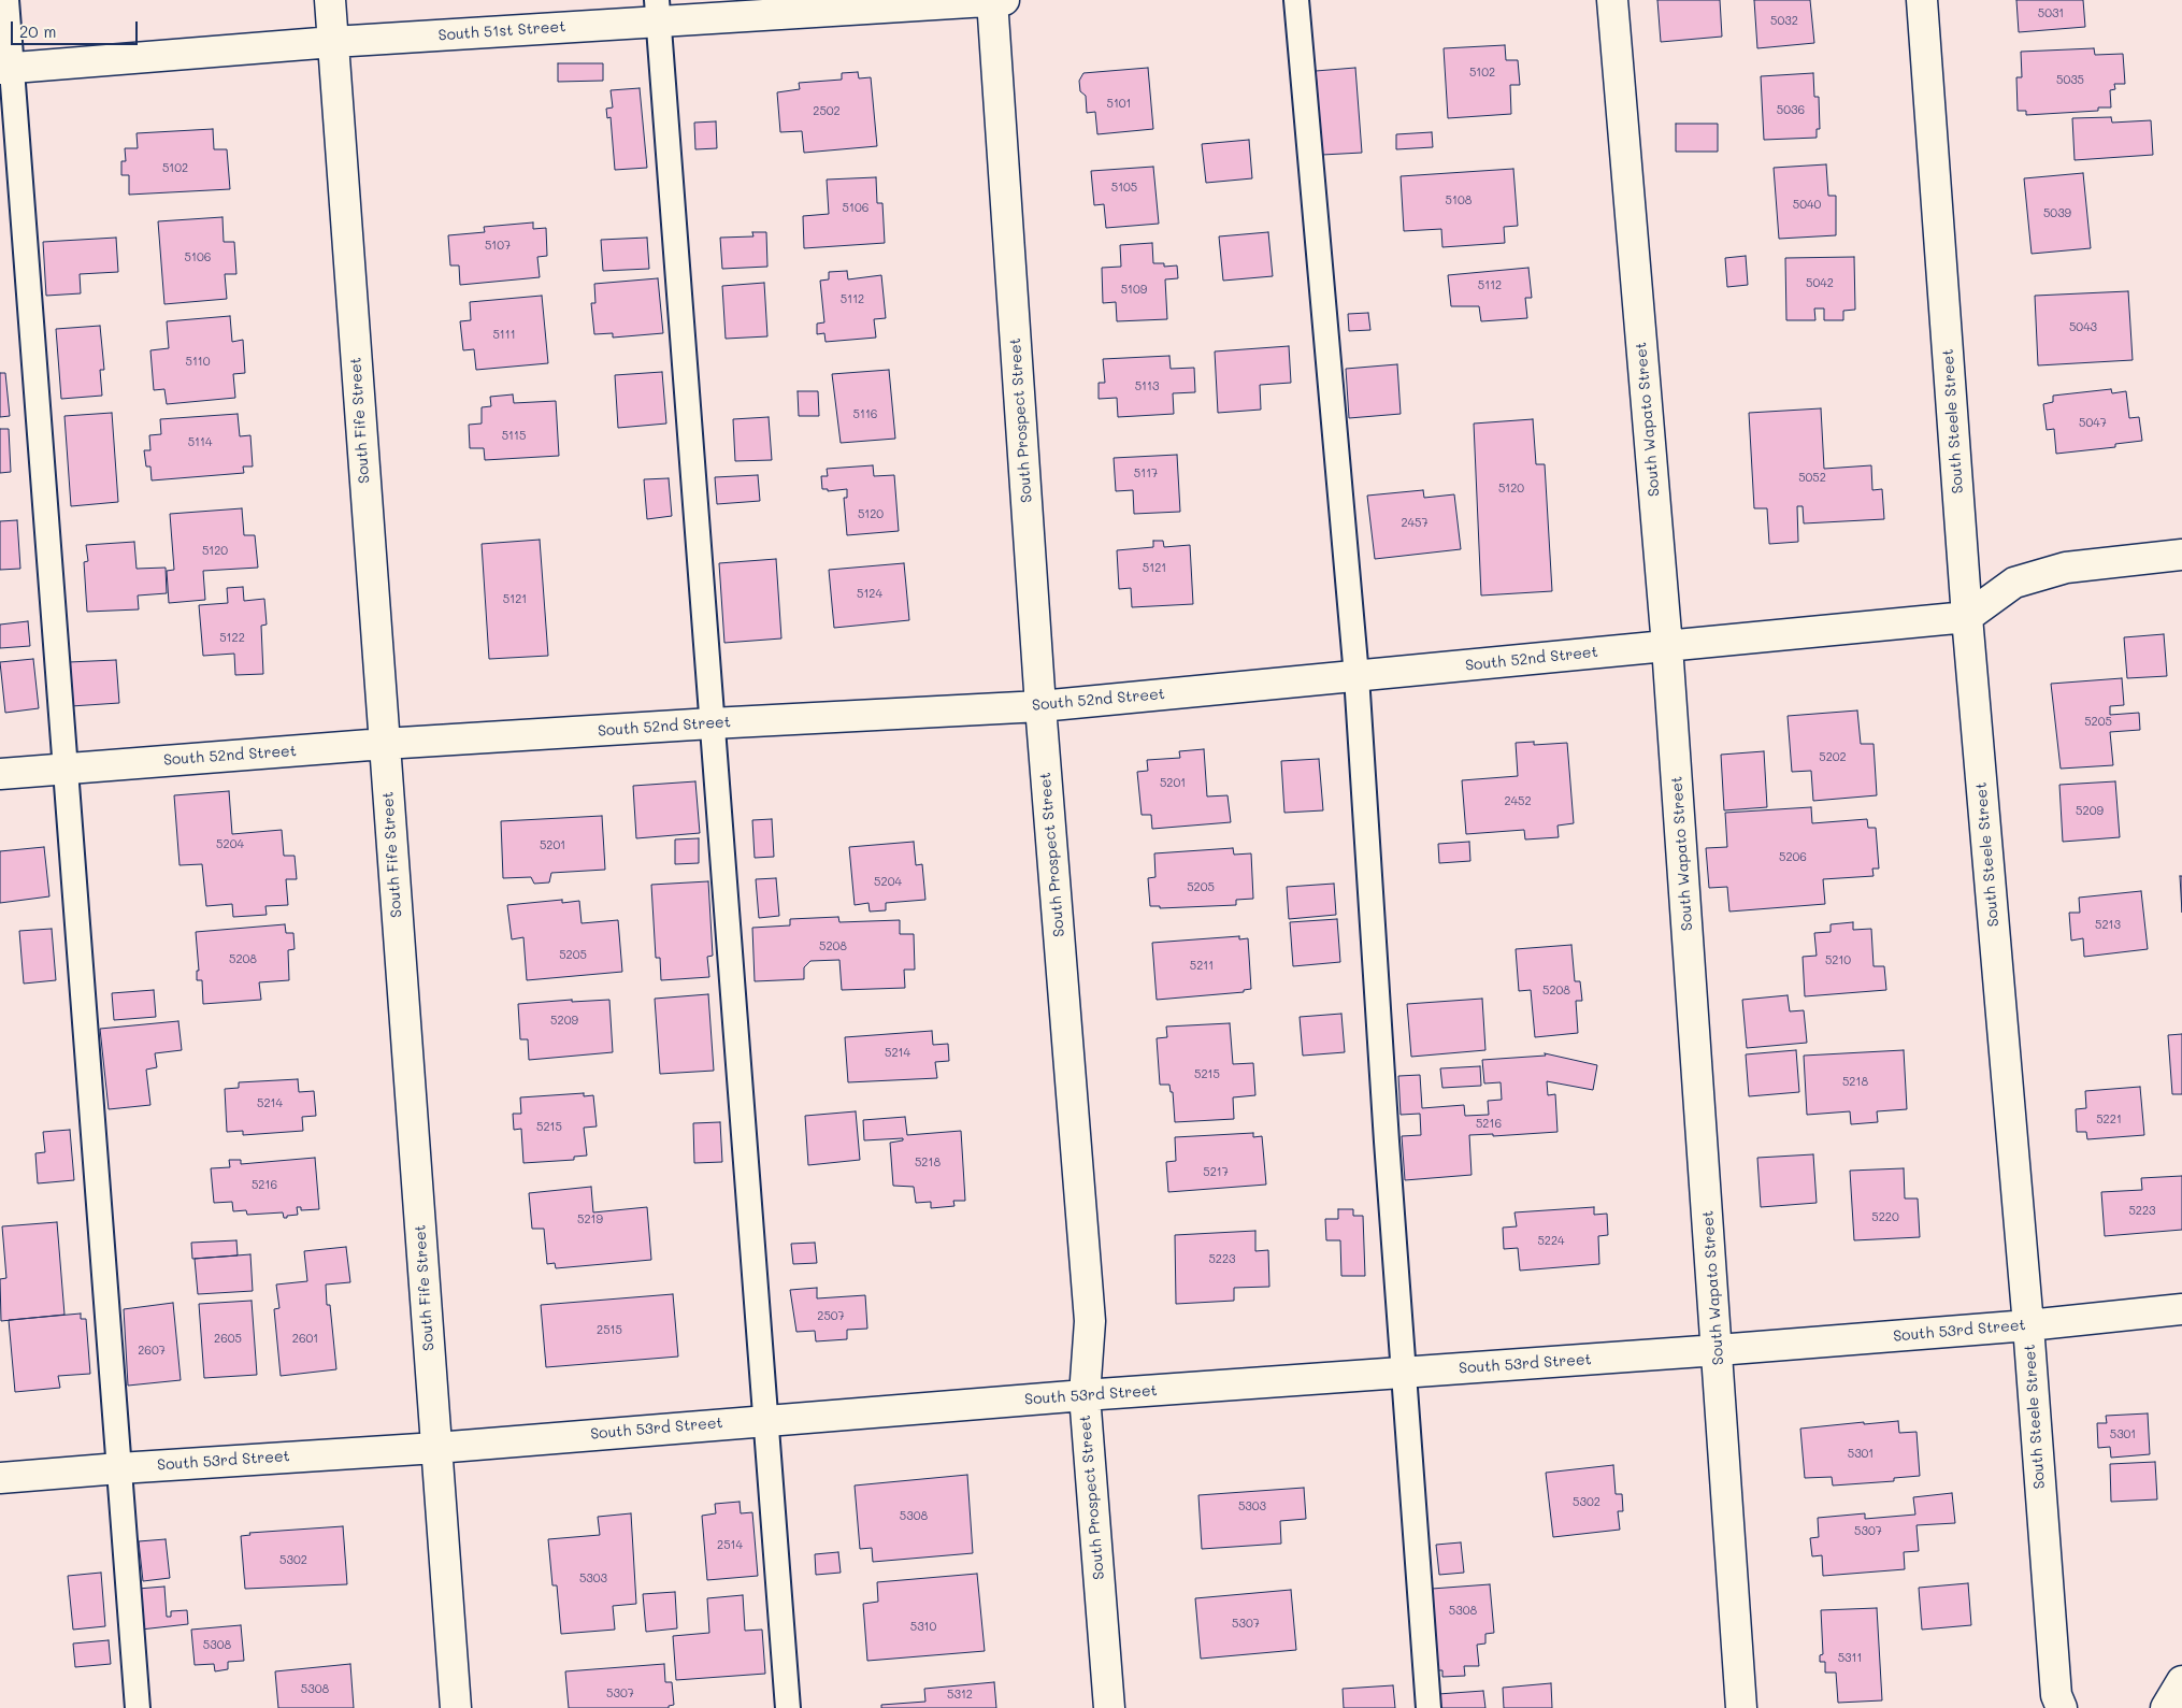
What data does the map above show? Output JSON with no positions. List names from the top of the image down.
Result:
{
  "streets": {
    "street": [
      "South 51st Street",
      "South Wapato Street",
      "South Fife Street",
      "South Prospect Street",
      "South Steele Street",
      "South 52nd Street",
      "South 53rd Street"
    ]
  },
  "crossings": [
    ["South 51st Street", "South Fife Street"],
    ["South 51st Street", "South Prospect Street"],
    ["South Wapato Street", "South 52nd Street"],
    ["South Wapato Street", "South 53rd Street"],
    ["South Fife Street", "South 52nd Street"],
    ["South Fife Street", "South 53rd Street"],
    ["South Prospect Street", "South 52nd Street"],
    ["South Prospect Street", "South 53rd Street"],
    ["South Steele Street", "South 52nd Street"],
    ["South Steele Street", "South 53rd Street"]
  ],
  "house_numbers": [
    "5031",
    "5032",
    "5102",
    "5035",
    "5101",
    "5036",
    "2502",
    "5102",
    "5105",
    "5108",
    "5040",
    "5106",
    "5039",
    "5107",
    "5106",
    "5042",
    "5112",
    "5109",
    "5112",
    "5043",
    "5111",
    "5110",
    "5113",
    "5116",
    "5047",
    "5115",
    "5114",
    "5117",
    "5052",
    "5120",
    "5120",
    "2457",
    "5120",
    "5121",
    "5124",
    "5121",
    "5122",
    "5205",
    "5202",
    "5201",
    "2452",
    "5209",
    "5204",
    "5201",
    "5206",
    "5204",
    "5205",
    "5213",
    "5208",
    "5205",
    "5208",
    "5210",
    "5211",
    "5208",
    "5209",
    "5214",
    "5215",
    "5218",
    "5214",
    "5221",
    "5216",
    "5215",
    "5218",
    "5217",
    "5216",
    "5223",
    "5220",
    "5219",
    "5224",
    "5223",
    "2507",
    "2515",
    "2605",
    "2601",
    "2607",
    "5301",
    "5301",
    "5302",
    "5303",
    "5308",
    "5307",
    "2514",
    "5302",
    "5303",
    "5308",
    "5307",
    "5310",
    "5308",
    "5311",
    "5308",
    "5307",
    "5312"
  ],
  "scale_bar": "20 m"
}
